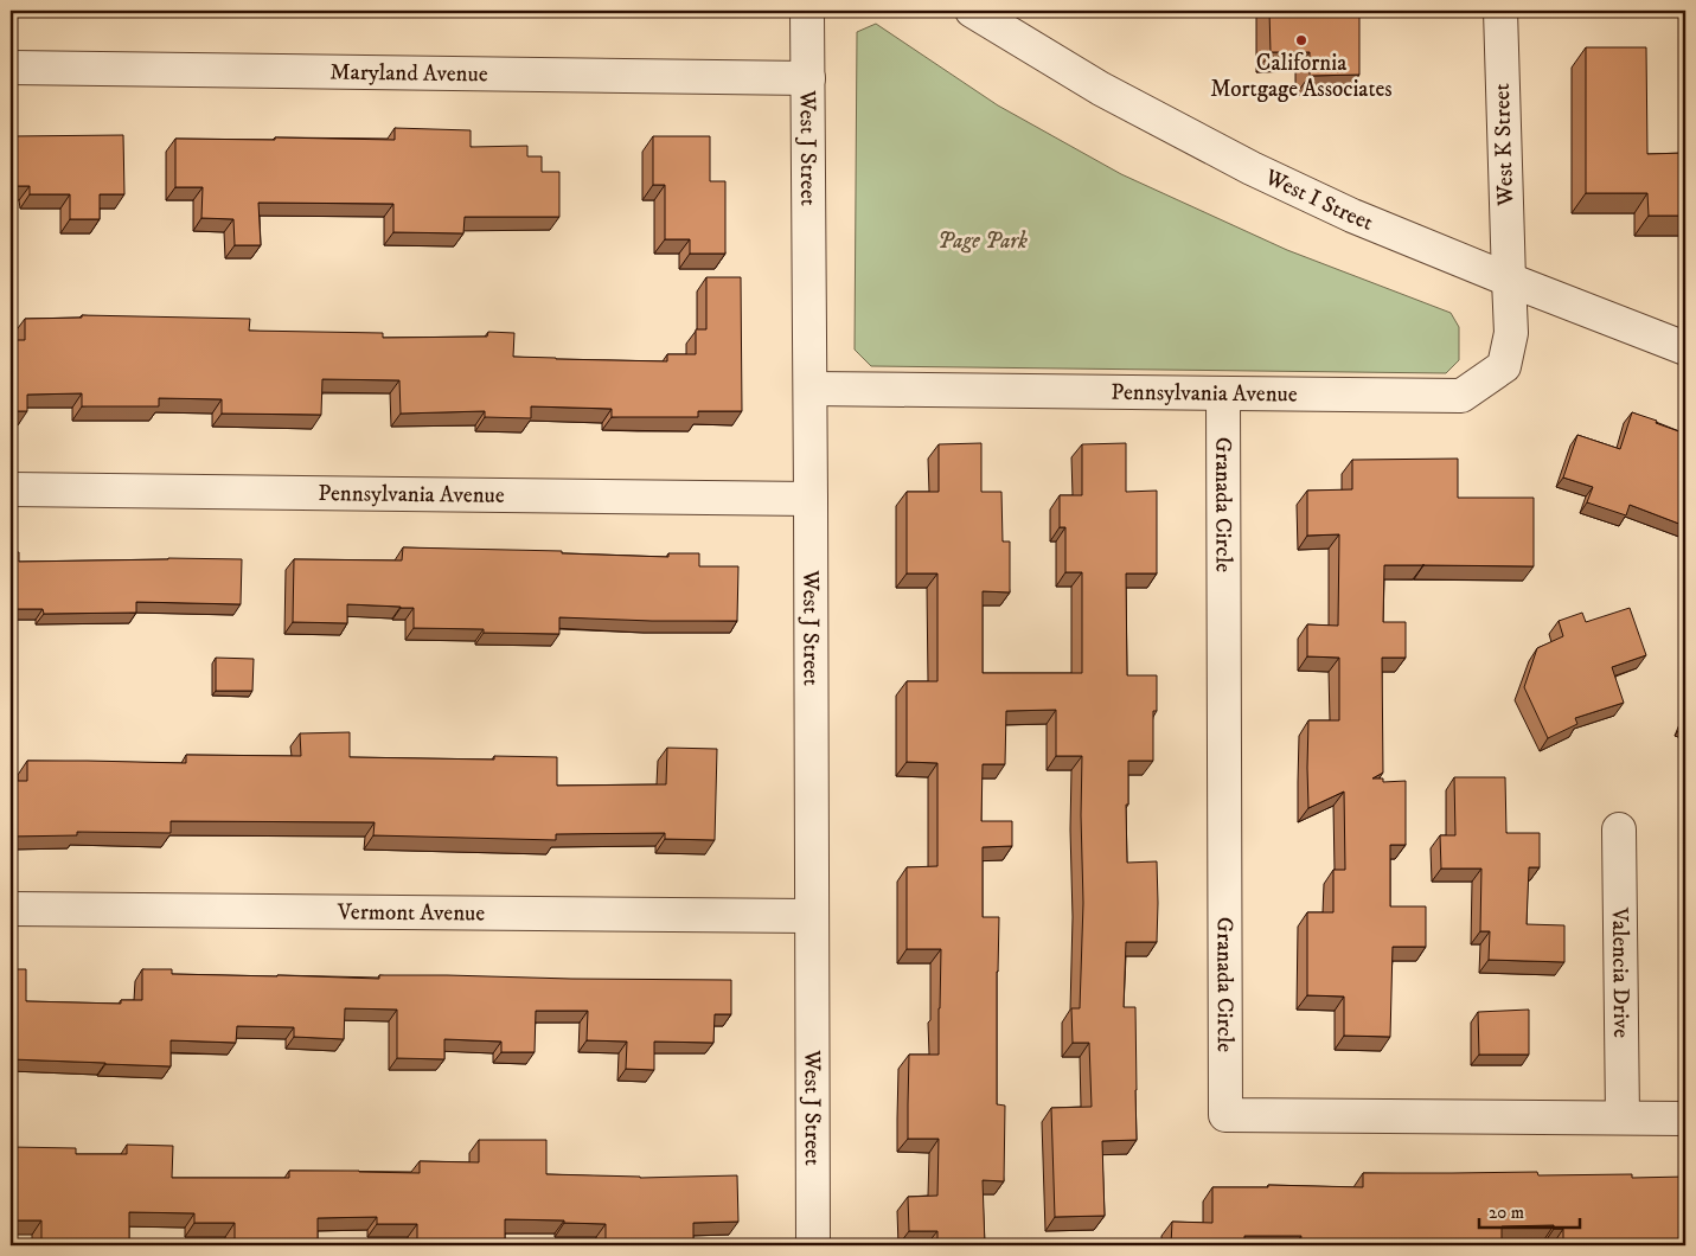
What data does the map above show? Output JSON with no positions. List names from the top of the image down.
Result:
{
  "streets": {
    "street": [
      "Maryland Avenue",
      "West K Street",
      "West J Street",
      "West I Street",
      "Pennsylvania Avenue",
      "Granada Circle",
      "Vermont Avenue",
      "Valencia Drive"
    ]
  },
  "crossings": [
    ["Maryland Avenue", "West J Street"],
    ["West K Street", "West I Street"],
    ["West K Street", "Pennsylvania Avenue"],
    ["West J Street", "Pennsylvania Avenue"],
    ["West J Street", "Vermont Avenue"],
    ["West I Street", "Pennsylvania Avenue"],
    ["Pennsylvania Avenue", "Granada Circle"],
    ["Granada Circle", "Valencia Drive"]
  ],
  "parks": ["Page Park"],
  "places": ["California Mortgage Associates"],
  "scale_bar": "20 m"
}
